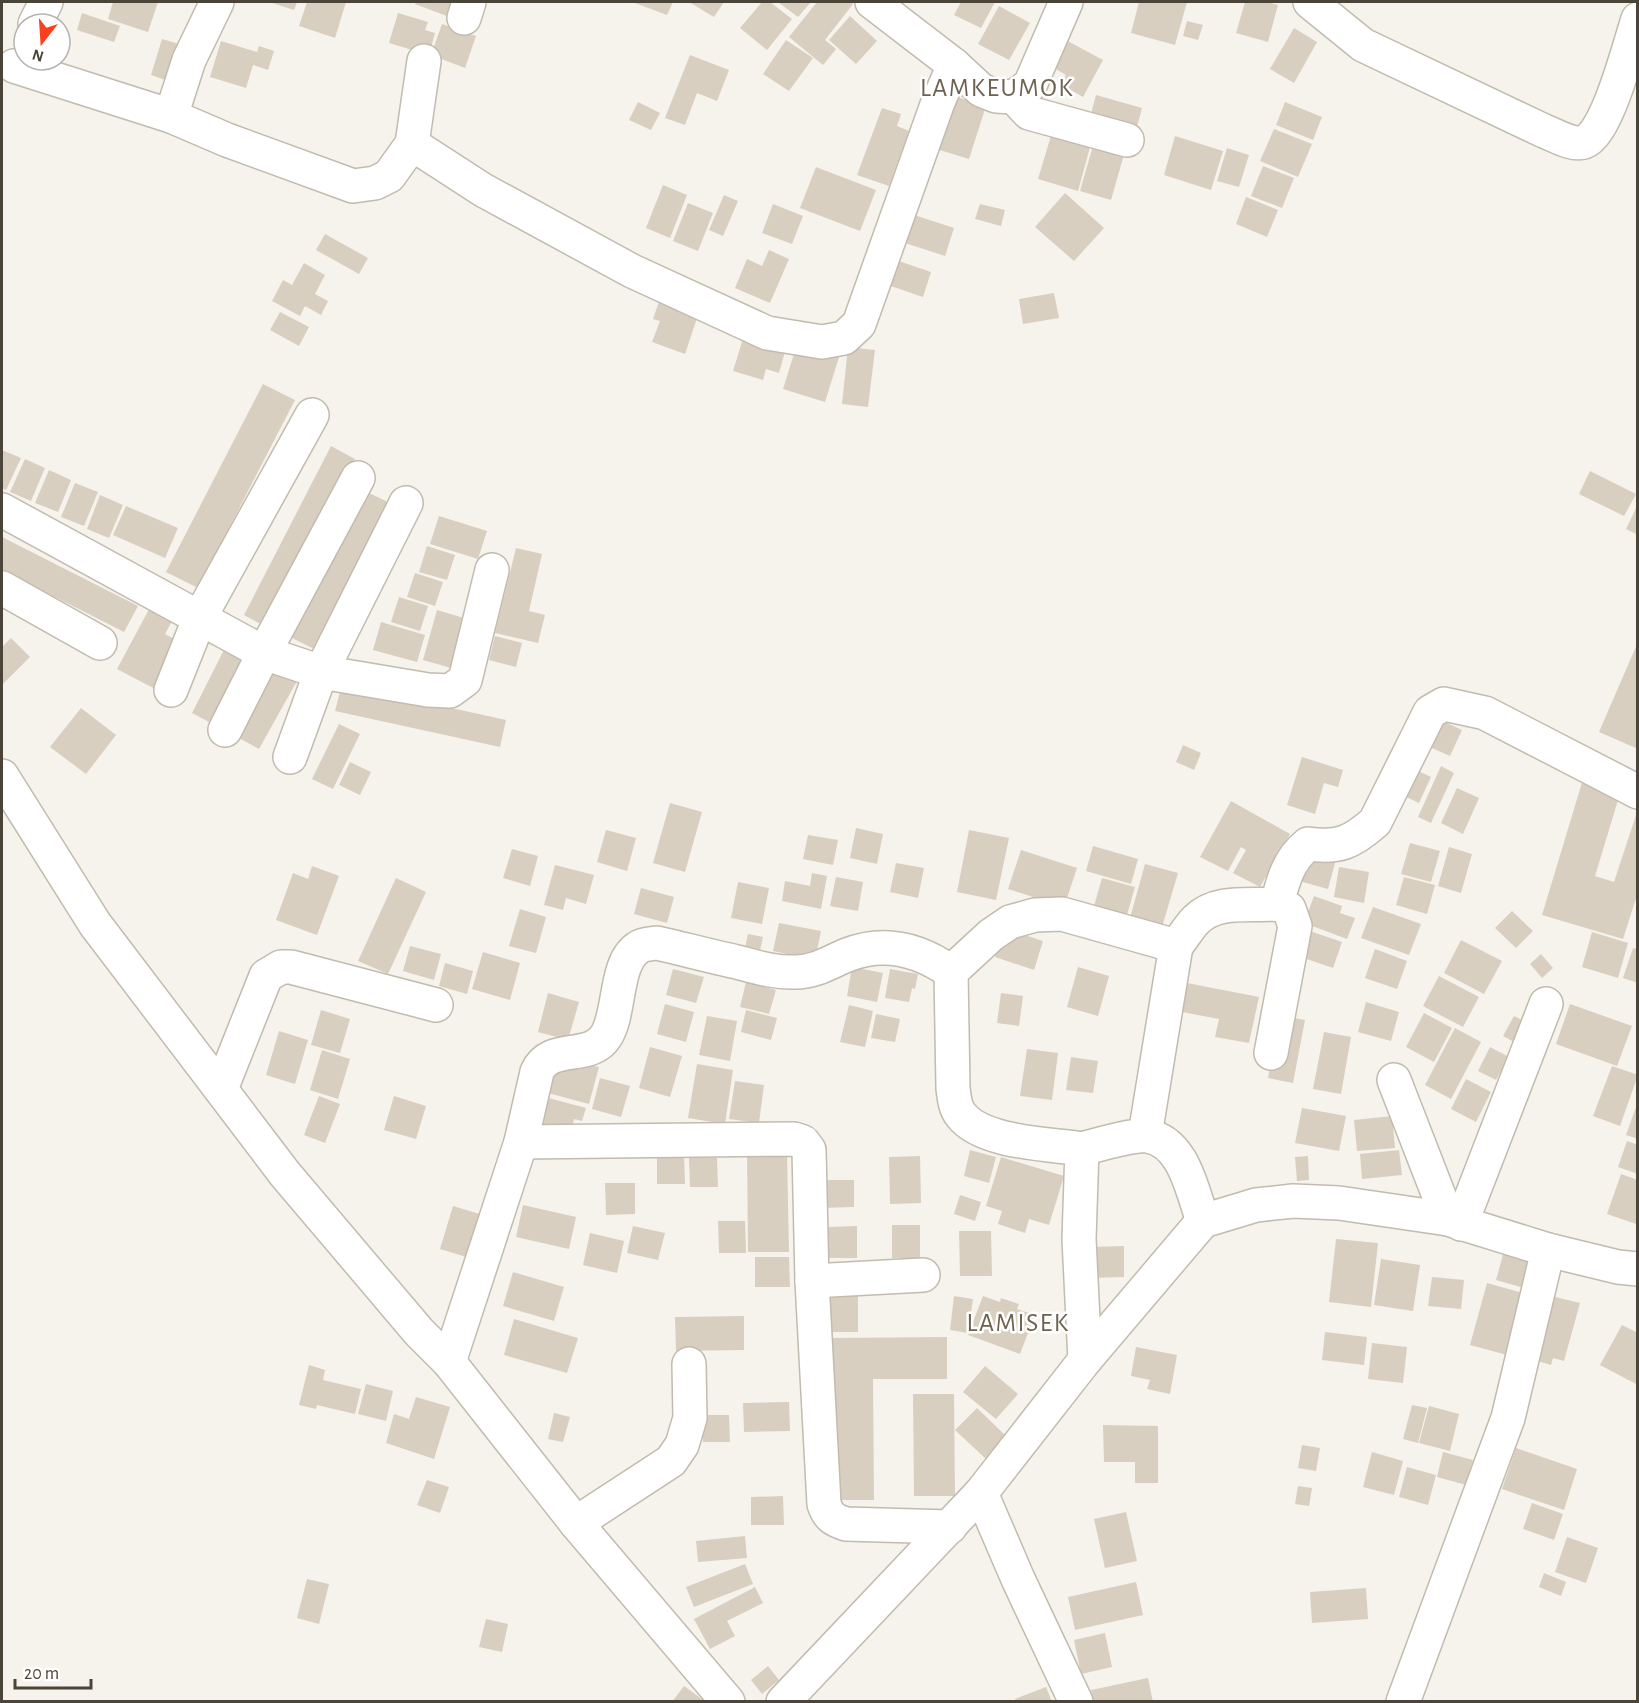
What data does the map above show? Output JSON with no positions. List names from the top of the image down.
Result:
{
  "districts": ["LAMKEUMOK", "LAMISEK"],
  "scale_bar": "20 m",
  "north": "bottom"
}
